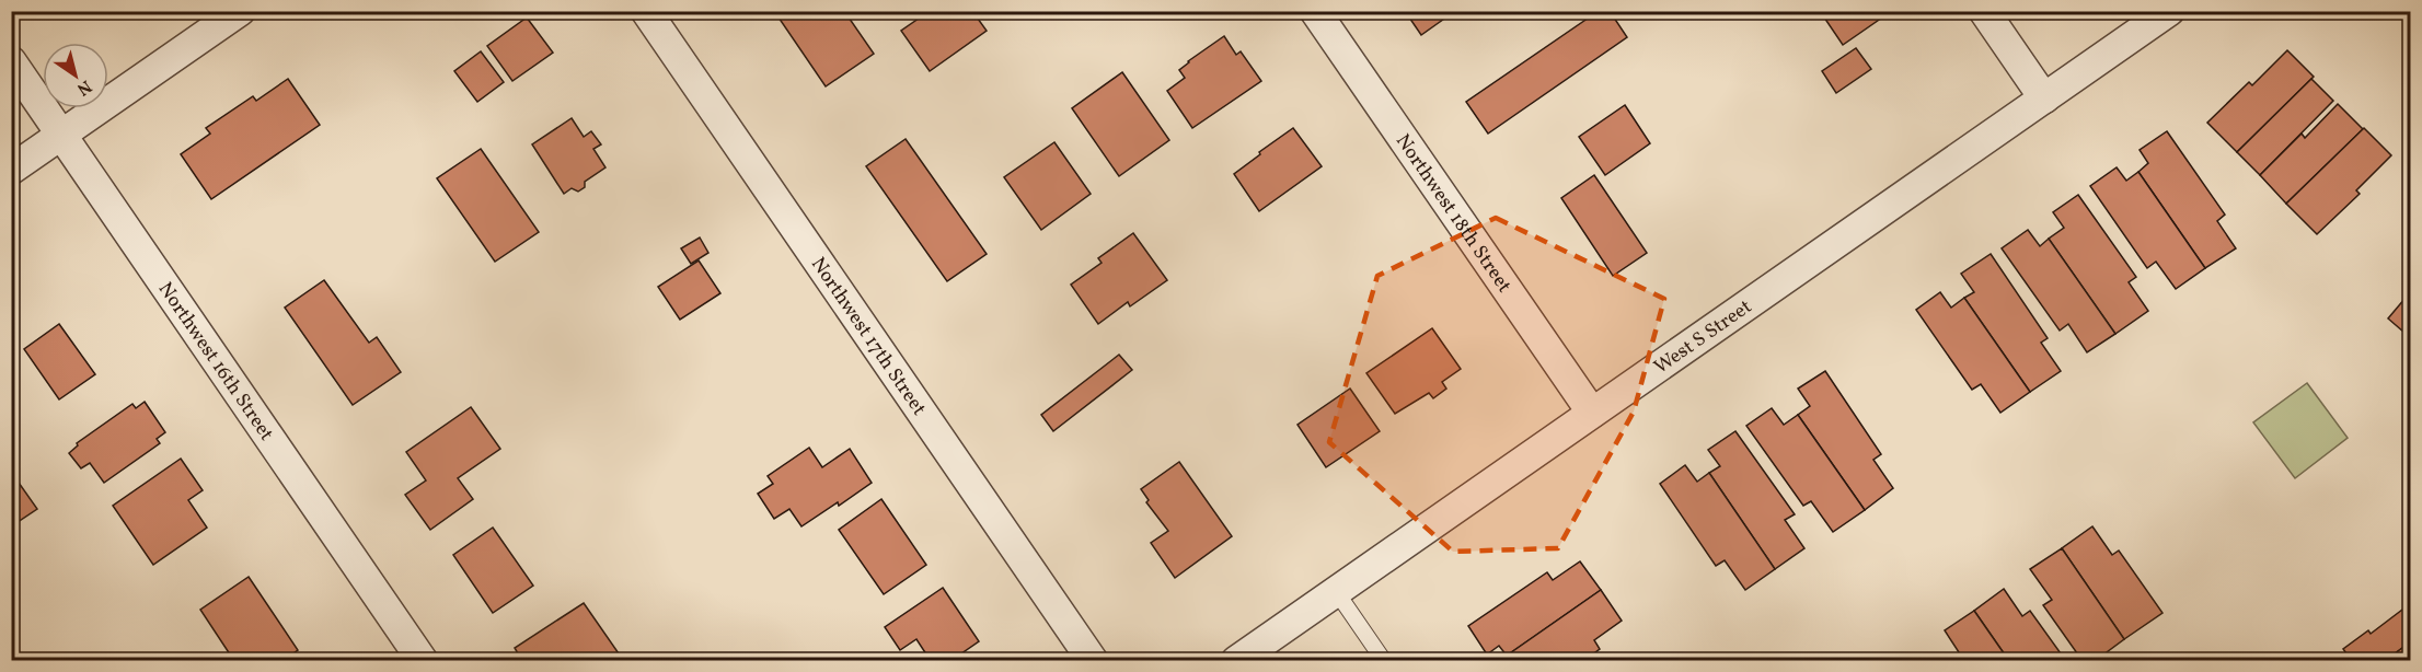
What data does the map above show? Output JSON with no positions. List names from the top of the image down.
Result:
{
  "streets": {
    "street": [
      "Northwest 18th Street",
      "Northwest 17th Street",
      "West S Street",
      "Northwest 16th Street"
    ]
  },
  "crossings": [
    ["Northwest 18th Street", "West S Street"]
  ],
  "north": "bottom right"
}
